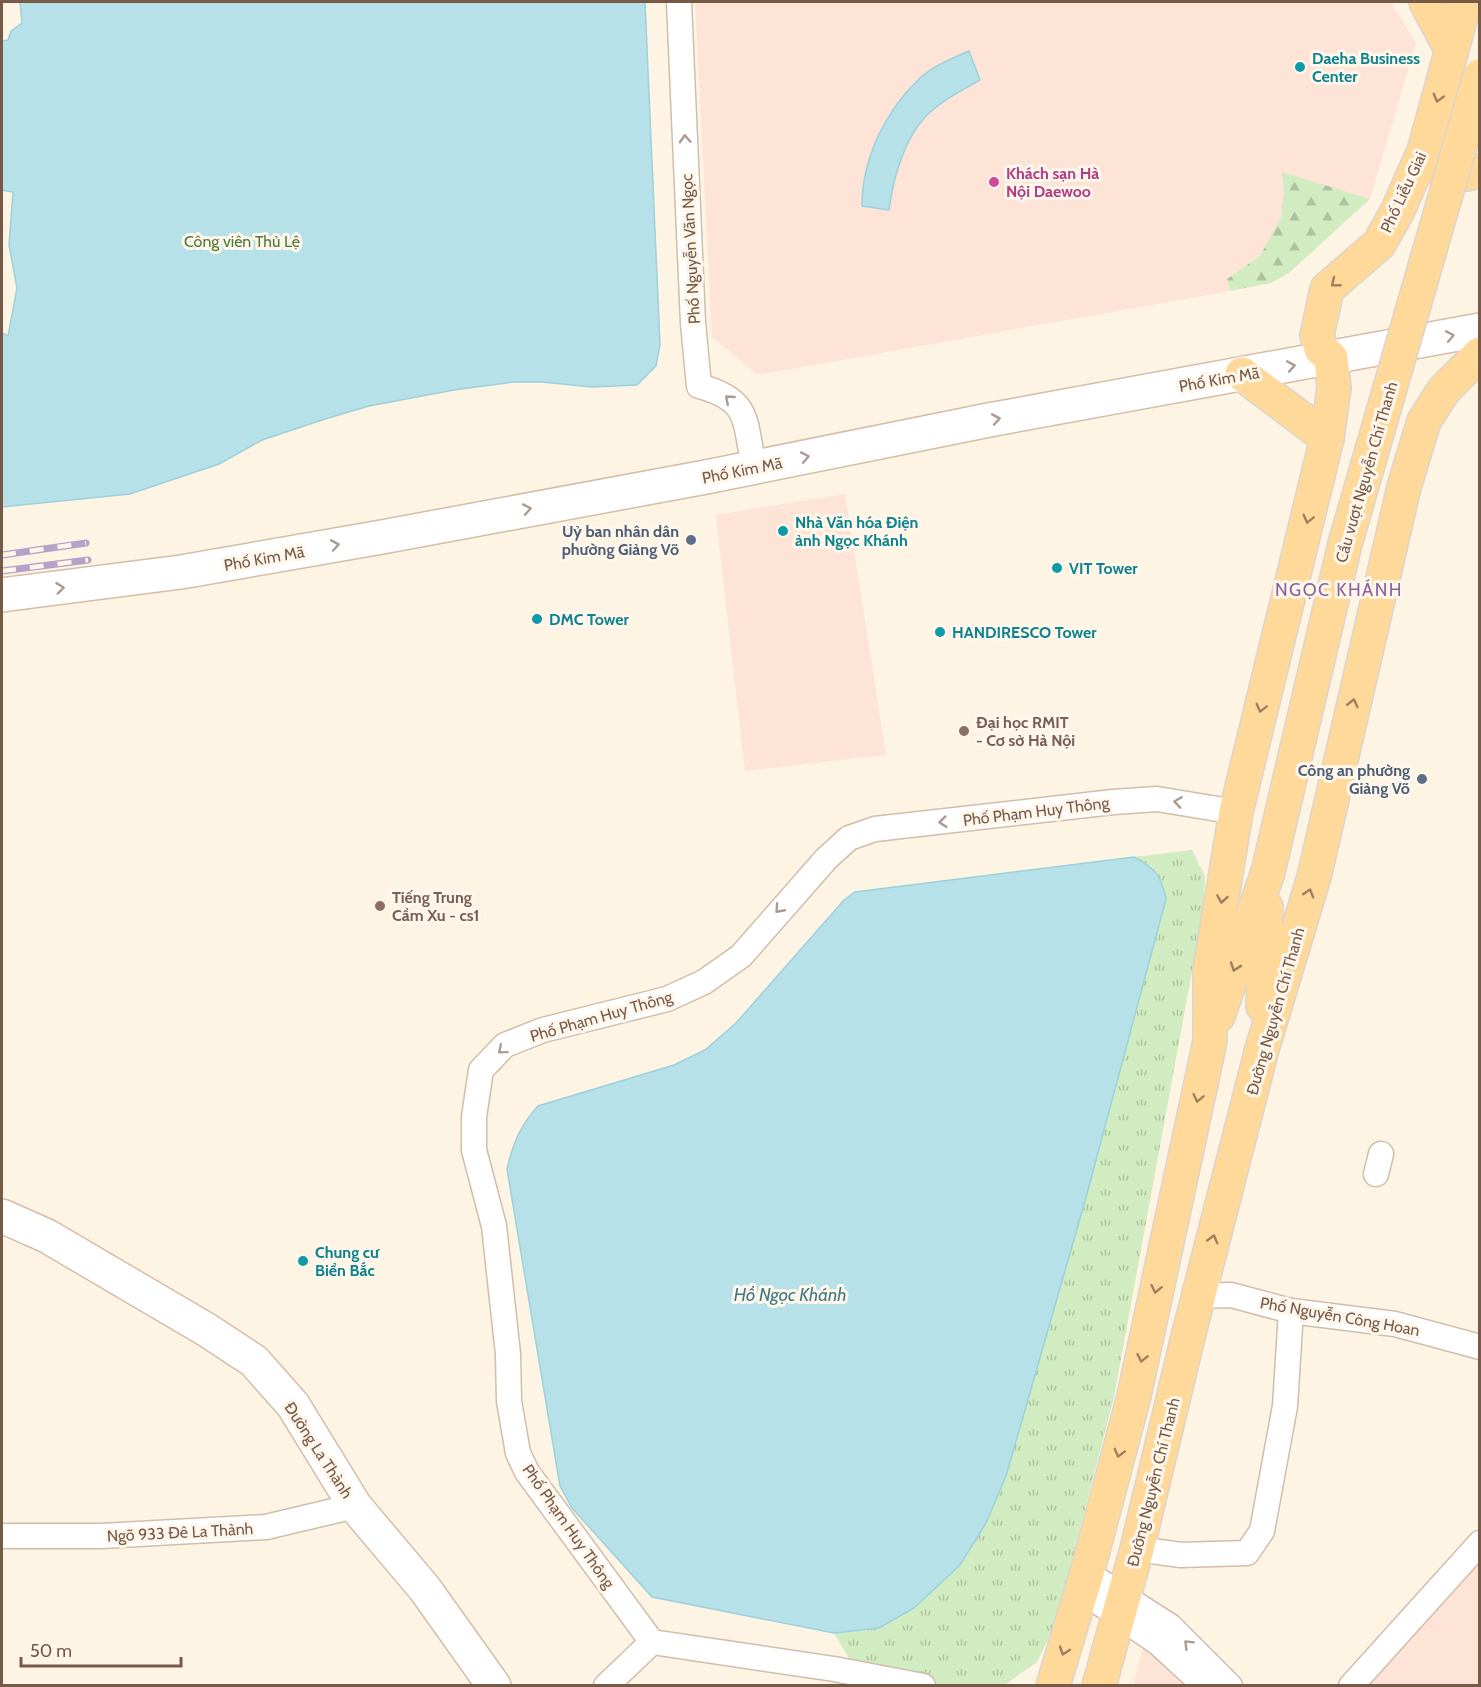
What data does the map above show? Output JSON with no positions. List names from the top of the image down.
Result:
{
  "streets": {
    "main road": [
      "Phố Liễu Giai",
      "Phố Kim Mã",
      "Cầu vượt Nguyễn Chí Thanh",
      "Đường Nguyễn Chí Thanh",
      "Đường La Thành"
    ],
    "street": [
      "Phố Nguyễn Văn Ngọc",
      "Phố Phạm Huy Thông",
      "Phố Nguyễn Công Hoan",
      "Ngõ 933 Đê La Thành"
    ]
  },
  "crossings": [
    ["Phố Liễu Giai", "Phố Kim Mã"],
    ["Phố Nguyễn Văn Ngọc", "Phố Kim Mã"],
    ["Cầu vượt Nguyễn Chí Thanh", "Đường Nguyễn Chí Thanh"],
    ["Đường Nguyễn Chí Thanh", "Phố Nguyễn Công Hoan"],
    ["Đường La Thành", "Ngõ 933 Đê La Thành"]
  ],
  "one_way": ["Phố Liễu Giai", "Phố Nguyễn Văn Ngọc", "Phố Kim Mã"],
  "districts": ["NGỌC KHÁNH"],
  "water": ["Hồ Ngọc Khánh"],
  "parks": ["Công viên Thủ Lệ"],
  "places": [
    "Daeha Business Center",
    "Khách sạn Hà Nội Daewoo",
    "Nhà Văn hóa Điện ảnh Ngọc Khánh",
    "Uỷ ban nhân dân phường Giảng Võ",
    "VIT Tower",
    "DMC Tower",
    "HANDIRESCO Tower",
    "Đại học RMIT - Cơ sở Hà Nội",
    "Công an phường Giảng Võ",
    "Tiếng Trung Cầm Xu - cs1",
    "Chung cư Biển Bắc"
  ],
  "scale_bar": "50 m"
}
